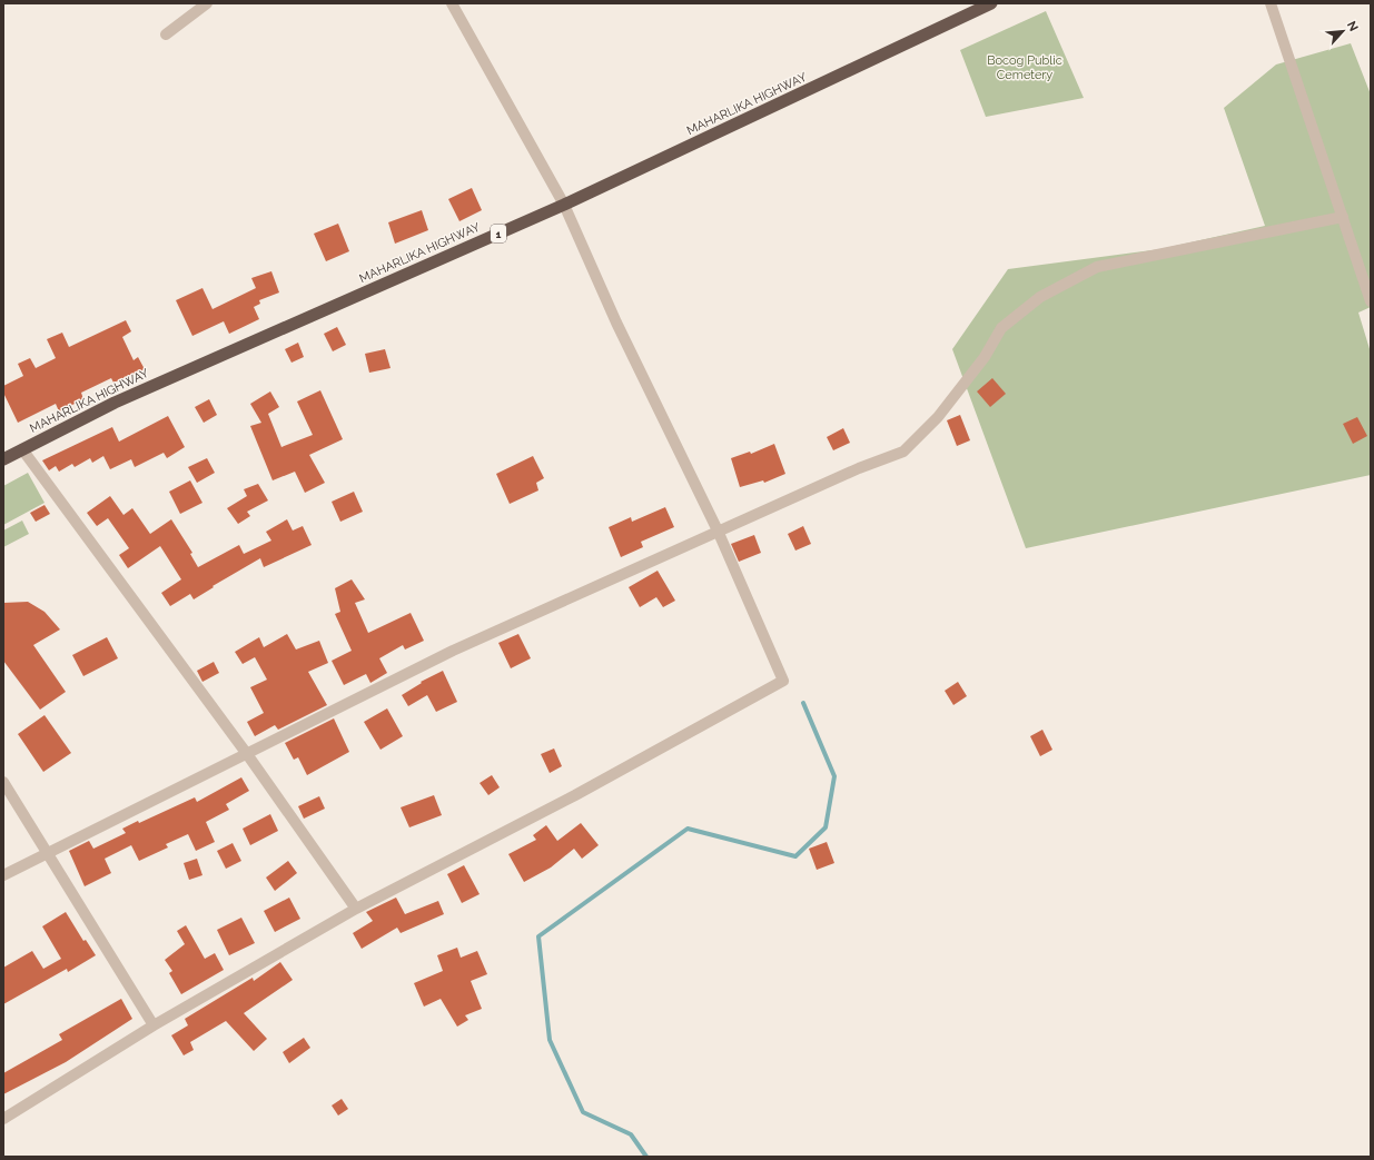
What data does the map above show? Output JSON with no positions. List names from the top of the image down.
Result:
{
  "streets": {
    "highway": ["MAHARLIKA HIGHWAY", "1"]
  },
  "parks": ["Bocog Public Cemetery"],
  "north": "top right"
}
